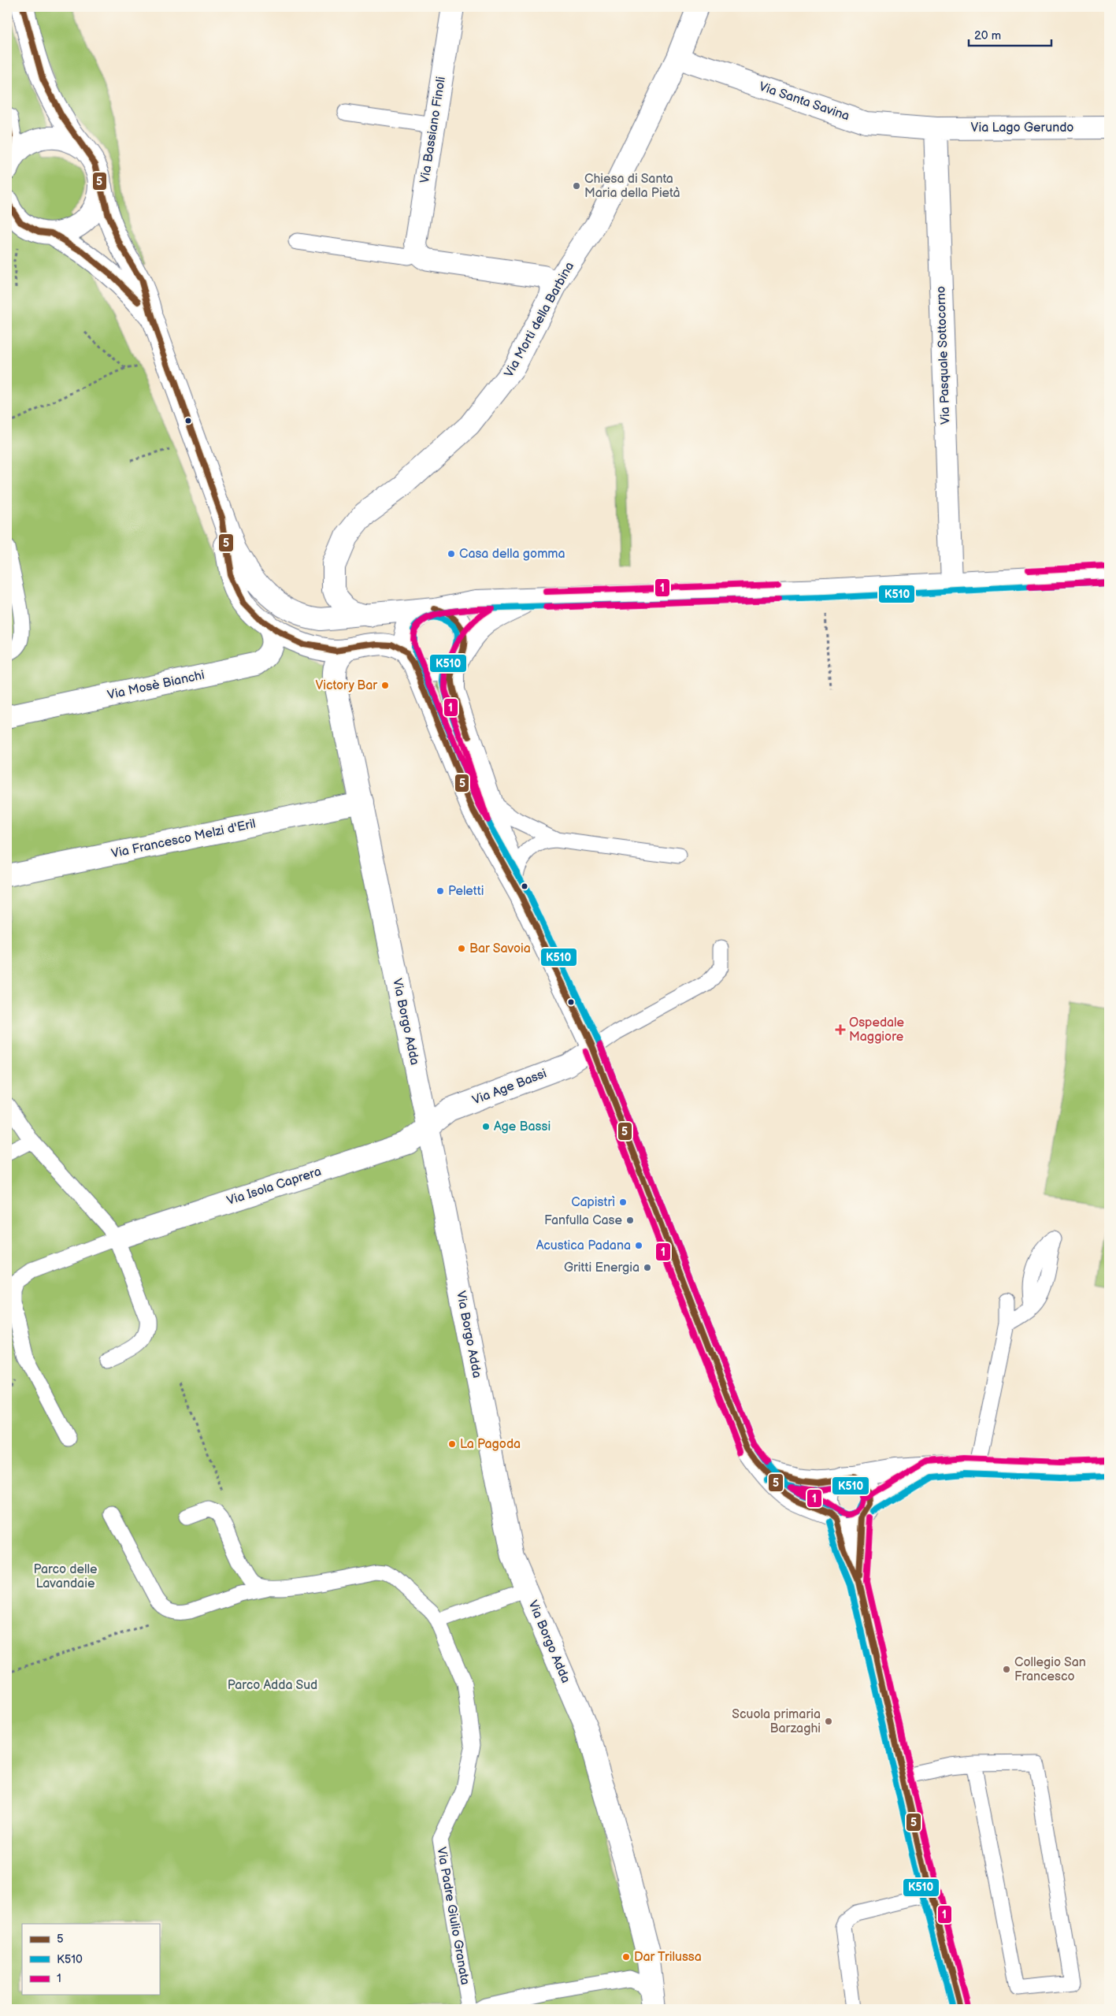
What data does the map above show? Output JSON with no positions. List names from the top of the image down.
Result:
{
  "streets": {
    "street": [
      "Via Santa Savina",
      "Via Lago Gerundo",
      "Via Bassiano Finoli",
      "Via Morti della Barbina",
      "Via Pasquale Sottocorno",
      "Via Mosè Bianchi",
      "Via Francesco Melzi d'Eril",
      "Via Borgo Adda",
      "Via Age Bassi",
      "Via Isola Caprera"
    ],
    "lane": ["Via Padre Giulio Granata"]
  },
  "crossings": [
    ["Via Santa Savina", "Via Lago Gerundo"],
    ["Via Santa Savina", "Via Morti della Barbina"],
    ["Via Santa Savina", "Via Pasquale Sottocorno"],
    ["Via Lago Gerundo", "Via Pasquale Sottocorno"],
    ["Via Francesco Melzi d'Eril", "Via Borgo Adda"],
    ["Via Borgo Adda", "Via Age Bassi"],
    ["Via Borgo Adda", "Via Isola Caprera"],
    ["Via Age Bassi", "Via Isola Caprera"]
  ],
  "parks": ["Parco delle Lavandaie", "Parco Adda Sud"],
  "places": {
    "other": [
      "Chiesa di Santa Maria della Pietà",
      "Casa della gomma",
      "Victory Bar",
      "Peletti",
      "Bar Savoia",
      "Age Bassi",
      "Capistrì",
      "Fanfulla Case",
      "Acustica Padana",
      "Gritti Energia",
      "La Pagoda",
      "Collegio San Francesco",
      "Scuola primaria Barzaghi",
      "Dar Trilussa"
    ],
    "health": ["Ospedale Maggiore"]
  },
  "lines": ["transit line 5", "transit line 1", "transit line K510"],
  "legend": ["5", "K510", "1"],
  "scale_bar": "20 m"
}
